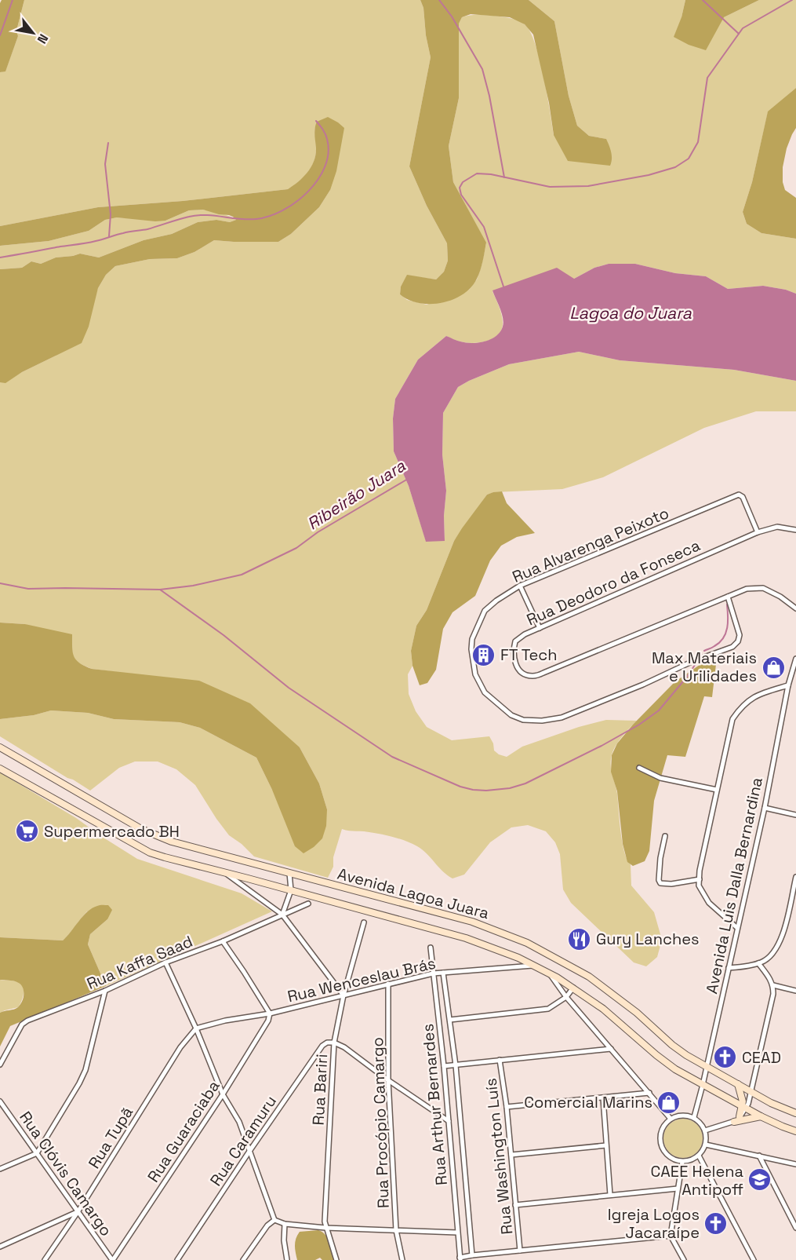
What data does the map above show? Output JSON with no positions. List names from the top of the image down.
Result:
{
  "streets": {
    "main road": ["Avenida Lagoa Juara"],
    "street": [
      "Rua Alvarenga Peixoto",
      "Rua Deodoro da Fonseca",
      "Avenida Luis Dalla Bernardina",
      "Rua Kaffa Saad",
      "Rua Wenceslau Brás",
      "Rua Bariri",
      "Rua Arthur Bernardes",
      "Rua Procópio Camargo",
      "Rua Guaraciaba",
      "Rua Tupã",
      "Rua Caramuru",
      "Rua Washington Luís",
      "Rua Clóvis Camargo"
    ]
  },
  "crossings": [
    ["Rua Alvarenga Peixoto", "Rua Deodoro da Fonseca"],
    ["Avenida Luis Dalla Bernardina", "Avenida Lagoa Juara"],
    ["Avenida Lagoa Juara", "Rua Wenceslau Brás"],
    ["Rua Wenceslau Brás", "Rua Bariri"],
    ["Rua Wenceslau Brás", "Rua Arthur Bernardes"],
    ["Rua Wenceslau Brás", "Rua Procópio Camargo"],
    ["Rua Wenceslau Brás", "Rua Guaraciaba"],
    ["Rua Wenceslau Brás", "Rua Tupã"],
    ["Rua Bariri", "Rua Caramuru"],
    ["Rua Guaraciaba", "Rua Clóvis Camargo"],
    ["Rua Tupã", "Rua Clóvis Camargo"]
  ],
  "water": ["Lagoa do Juara", "Ribeirão Juara"],
  "places": {
    "building": ["FT Tech"],
    "shop": ["Max Materiais e Urilidades", "Comercial Marins"],
    "supermarket": ["Supermercado BH"],
    "restaurant": ["Gury Lanches"],
    "church": ["CEAD", "Igreja Logos Jacaraípe"],
    "school or university": ["CAEE Helena Antipoff"]
  },
  "north": "bottom right"
}
